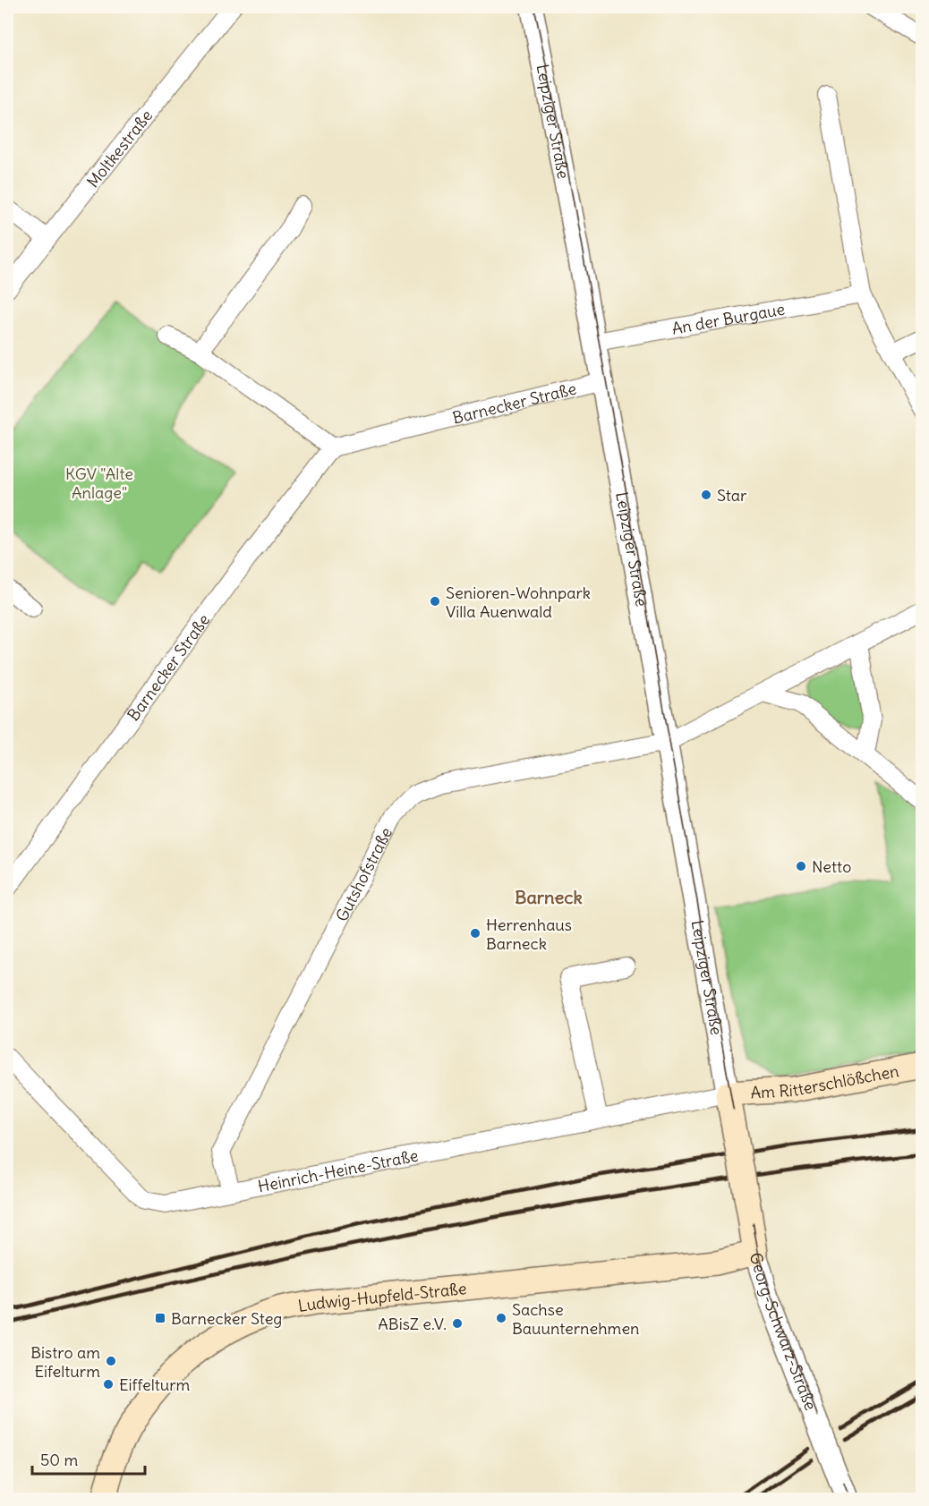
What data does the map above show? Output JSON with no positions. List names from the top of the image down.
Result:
{
  "streets": {
    "main road": ["Am Ritterschlößchen", "Ludwig-Hupfeld-Straße", "Georg-Schwarz-Straße"],
    "street": [
      "Leipziger Straße",
      "Moltkestraße",
      "An der Burgaue",
      "Barnecker Straße",
      "Gutshofstraße",
      "Heinrich-Heine-Straße"
    ]
  },
  "crossings": [
    ["Leipziger Straße", "An der Burgaue"],
    ["Leipziger Straße", "Barnecker Straße"],
    ["Leipziger Straße", "Gutshofstraße"],
    ["Leipziger Straße", "Am Ritterschlößchen"],
    ["Leipziger Straße", "Heinrich-Heine-Straße"],
    ["Leipziger Straße", "Georg-Schwarz-Straße"],
    ["Gutshofstraße", "Heinrich-Heine-Straße"],
    ["Am Ritterschlößchen", "Heinrich-Heine-Straße"],
    ["Am Ritterschlößchen", "Georg-Schwarz-Straße"],
    ["Heinrich-Heine-Straße", "Georg-Schwarz-Straße"],
    ["Ludwig-Hupfeld-Straße", "Georg-Schwarz-Straße"]
  ],
  "districts": ["Barneck"],
  "parks": ["KGV \"Alte Anlage\""],
  "places": {
    "other": [
      "Star",
      "Senioren-Wohnpark Villa Auenwald",
      "Netto",
      "Herrenhaus Barneck",
      "Sachse Bauunternehmen",
      "ABisZ e.V.",
      "Bistro am Eifelturm",
      "Eiffelturm"
    ],
    "transit": ["Barnecker Steg"]
  },
  "scale_bar": "50 m"
}
